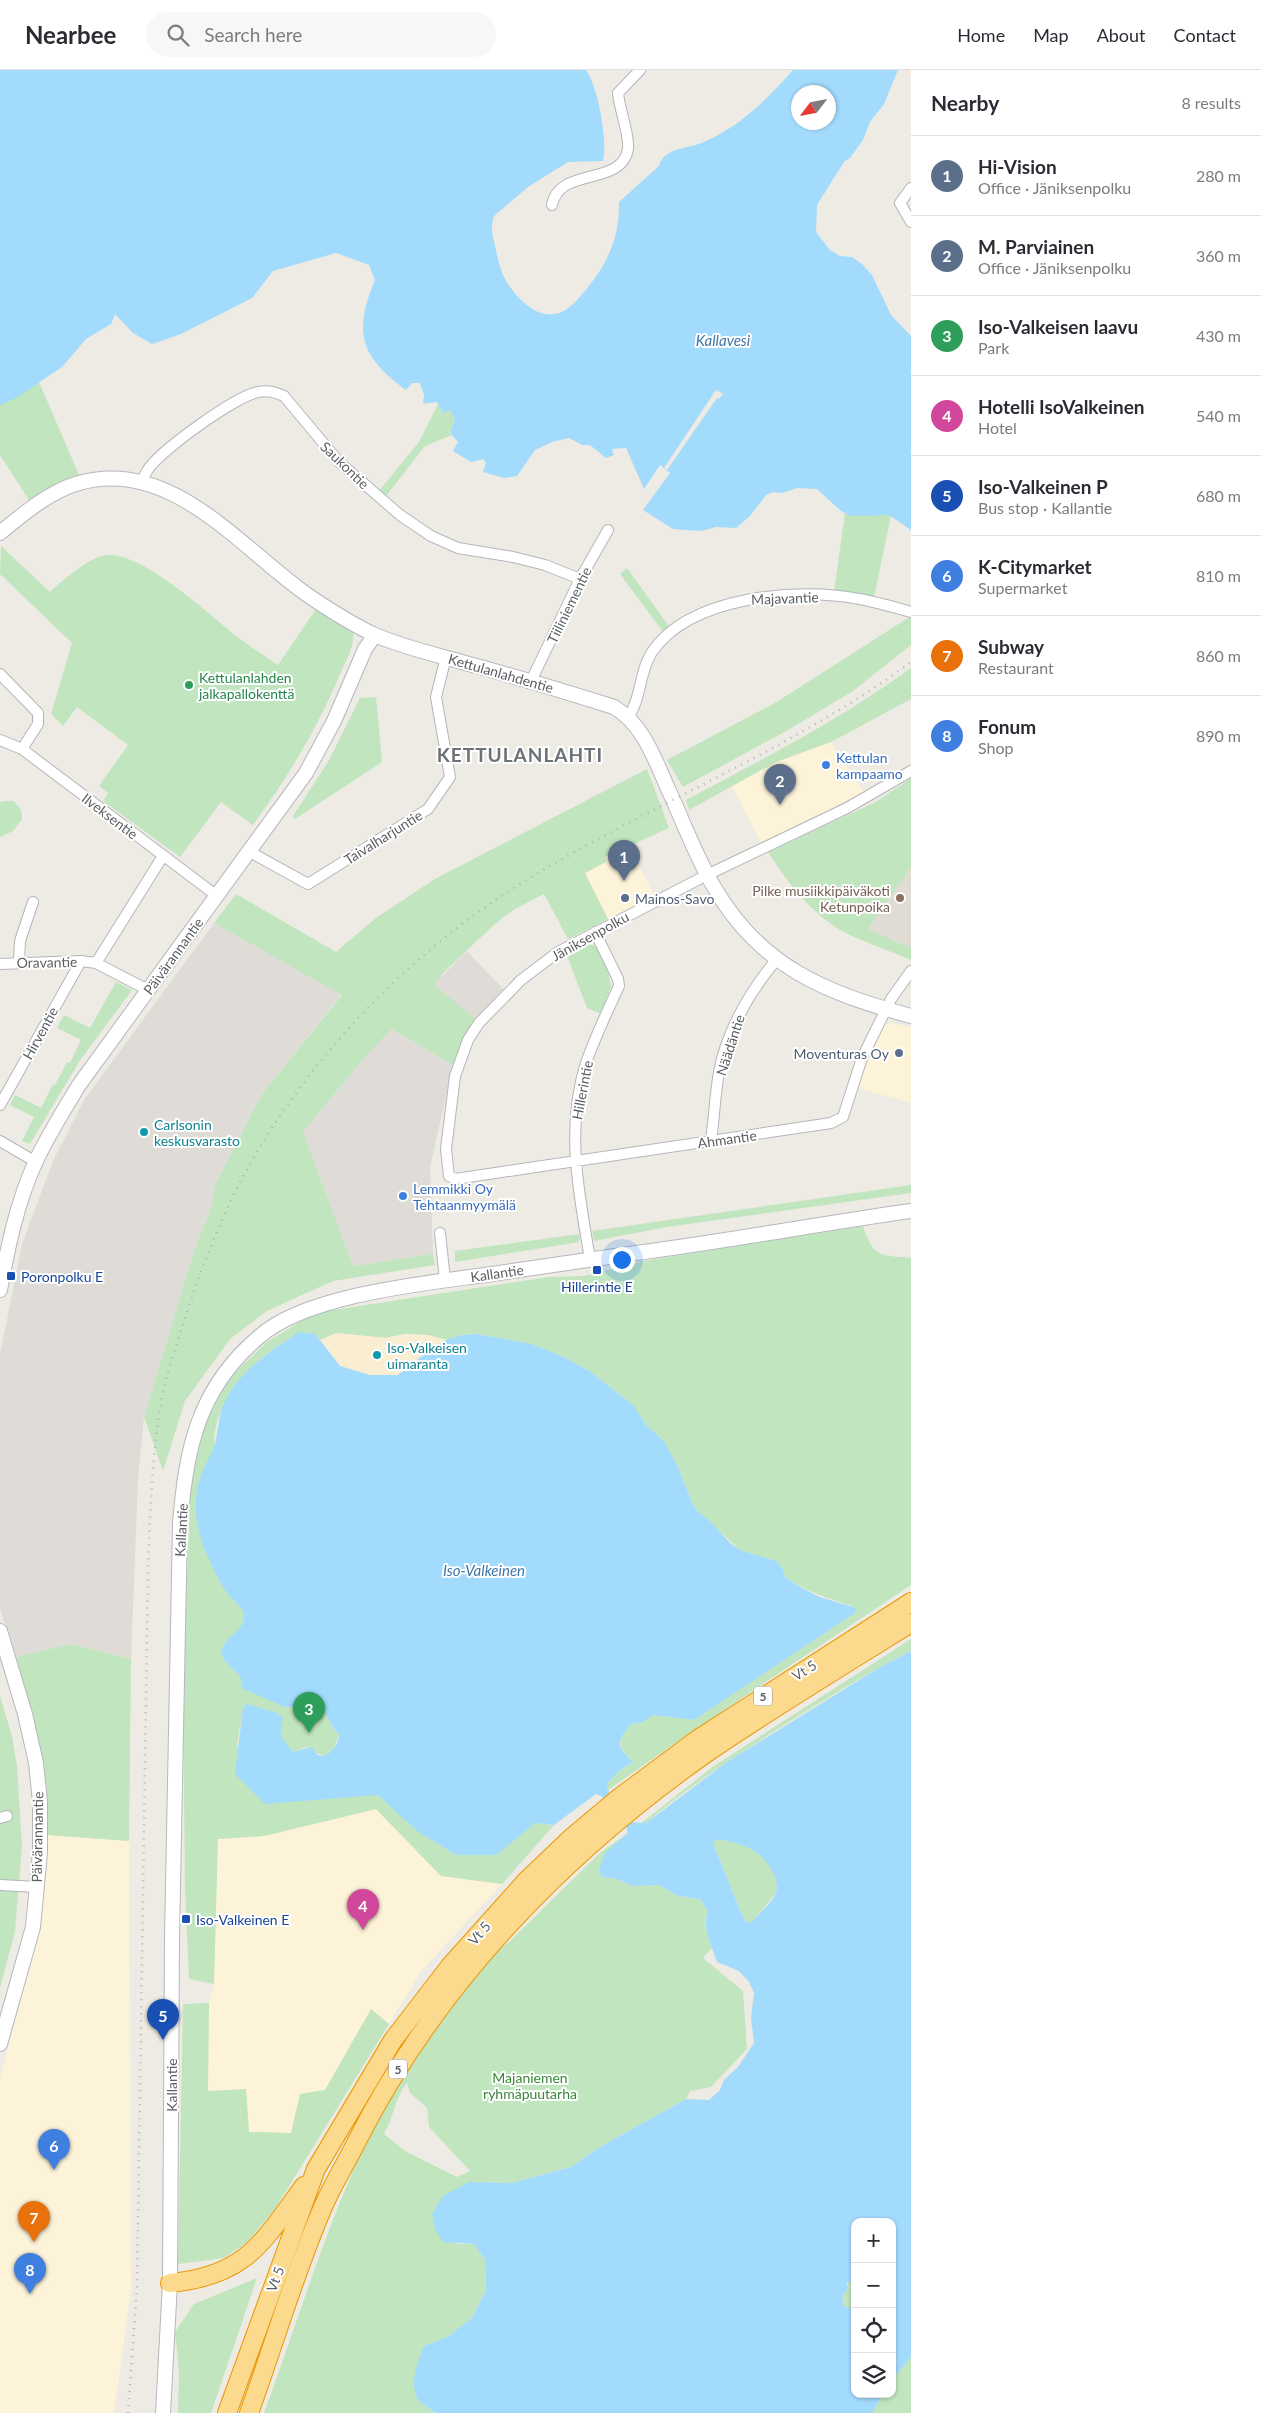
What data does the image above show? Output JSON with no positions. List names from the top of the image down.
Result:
{
  "streets": {
    "highway": ["Vt 5", "5"],
    "street": [
      "Saukontie",
      "Majavantie",
      "Tiiliniementie",
      "Kettulanlahdentie",
      "Ilveksentie",
      "Taivalharjuntie",
      "Jäniksenpolku",
      "Päivärannantie",
      "Oravantie",
      "Hirventie",
      "Näädäntie",
      "Hillerintie",
      "Ahmantie",
      "Kallantie"
    ]
  },
  "crossings": [
    ["Saukontie", "Tiiliniementie"],
    ["Saukontie", "Kettulanlahdentie"],
    ["Majavantie", "Kettulanlahdentie"],
    ["Tiiliniementie", "Kettulanlahdentie"],
    ["Kettulanlahdentie", "Taivalharjuntie"],
    ["Kettulanlahdentie", "Päivärannantie"],
    ["Ilveksentie", "Päivärannantie"],
    ["Taivalharjuntie", "Päivärannantie"],
    ["Jäniksenpolku", "Hillerintie"],
    ["Jäniksenpolku", "Ahmantie"],
    ["Päivärannantie", "Oravantie"],
    ["Oravantie", "Hirventie"],
    ["Näädäntie", "Ahmantie"],
    ["Hillerintie", "Ahmantie"],
    ["Hillerintie", "Kallantie"]
  ],
  "districts": ["KETTULANLAHTI"],
  "water": ["Kallavesi", "Iso-Valkeinen"],
  "parks": ["Majaniemen ryhmäpuutarha"],
  "places": {
    "other": [
      "Kettulanlahden jalkapallokenttä",
      "Kettulan kampaamo",
      "Mainos-Savo",
      "Pilke musiikkipäiväkoti Ketunpoika",
      "Moventuras Oy",
      "Carlsonin keskusvarasto",
      "Lemmikki Oy Tehtaanmyymälä",
      "Iso-Valkeisen uimaranta"
    ],
    "transit": ["Hillerintie E", "Poronpolku E", "Iso-Valkeinen E"]
  },
  "north": "bottom left",
  "page": {
    "header": "Nearbee",
    "search": "Search here",
    "nav": [
      "Home",
      "Map",
      "About",
      "Contact"
    ],
    "heading": ["Nearby", "8 results"],
    "list": [
      {
        "mark": "1",
        "name": "Hi-Vision",
        "note": "Office · Jäniksenpolku",
        "value": "280 m"
      },
      {
        "mark": "2",
        "name": "M. Parviainen",
        "note": "Office · Jäniksenpolku",
        "value": "360 m"
      },
      {
        "mark": "3",
        "name": "Iso-Valkeisen laavu",
        "note": "Park",
        "value": "430 m"
      },
      {
        "mark": "4",
        "name": "Hotelli IsoValkeinen",
        "note": "Hotel",
        "value": "540 m"
      },
      {
        "mark": "5",
        "name": "Iso-Valkeinen P",
        "note": "Bus stop · Kallantie",
        "value": "680 m"
      },
      {
        "mark": "6",
        "name": "K-Citymarket",
        "note": "Supermarket",
        "value": "810 m"
      },
      {
        "mark": "7",
        "name": "Subway",
        "note": "Restaurant",
        "value": "860 m"
      },
      {
        "mark": "8",
        "name": "Fonum",
        "note": "Shop",
        "value": "890 m"
      }
    ],
    "pins": [
      "2",
      "1",
      "3",
      "4",
      "5",
      "6",
      "7",
      "8"
    ],
    "map_buttons": ["+", "−"]
  }
}
